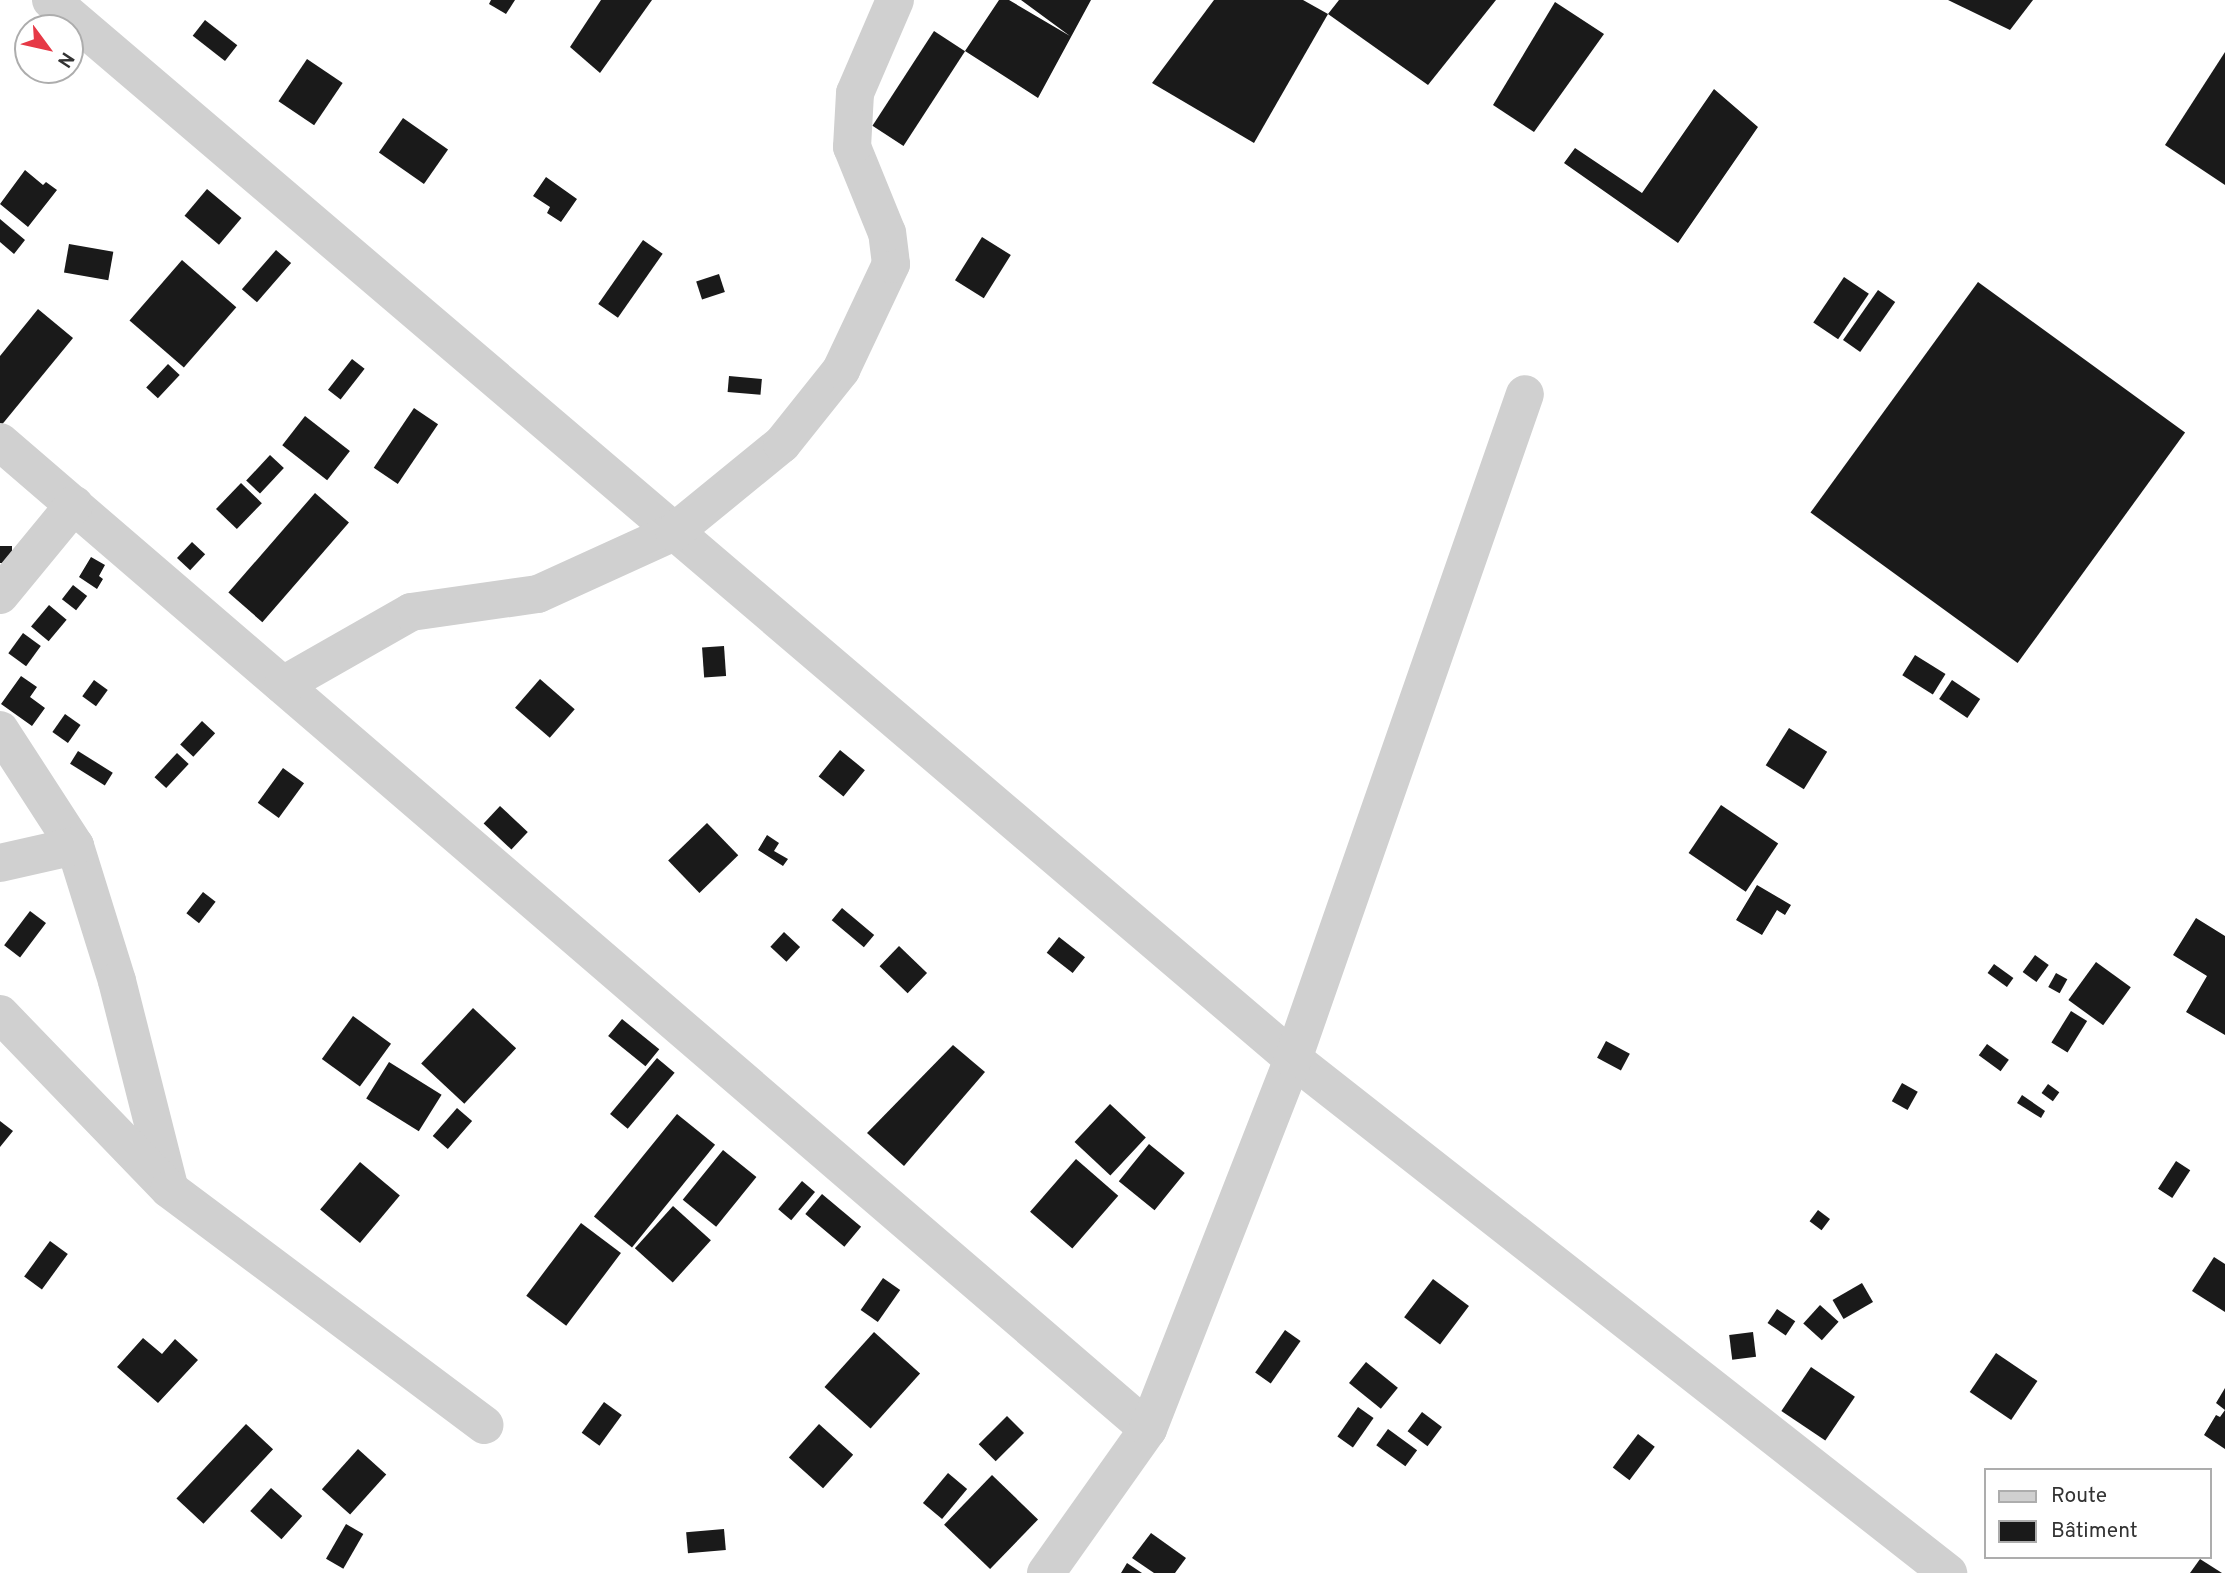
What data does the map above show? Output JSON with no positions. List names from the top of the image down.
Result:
{
  "legend": ["Route", "Bâtiment"],
  "north": "bottom right"
}
